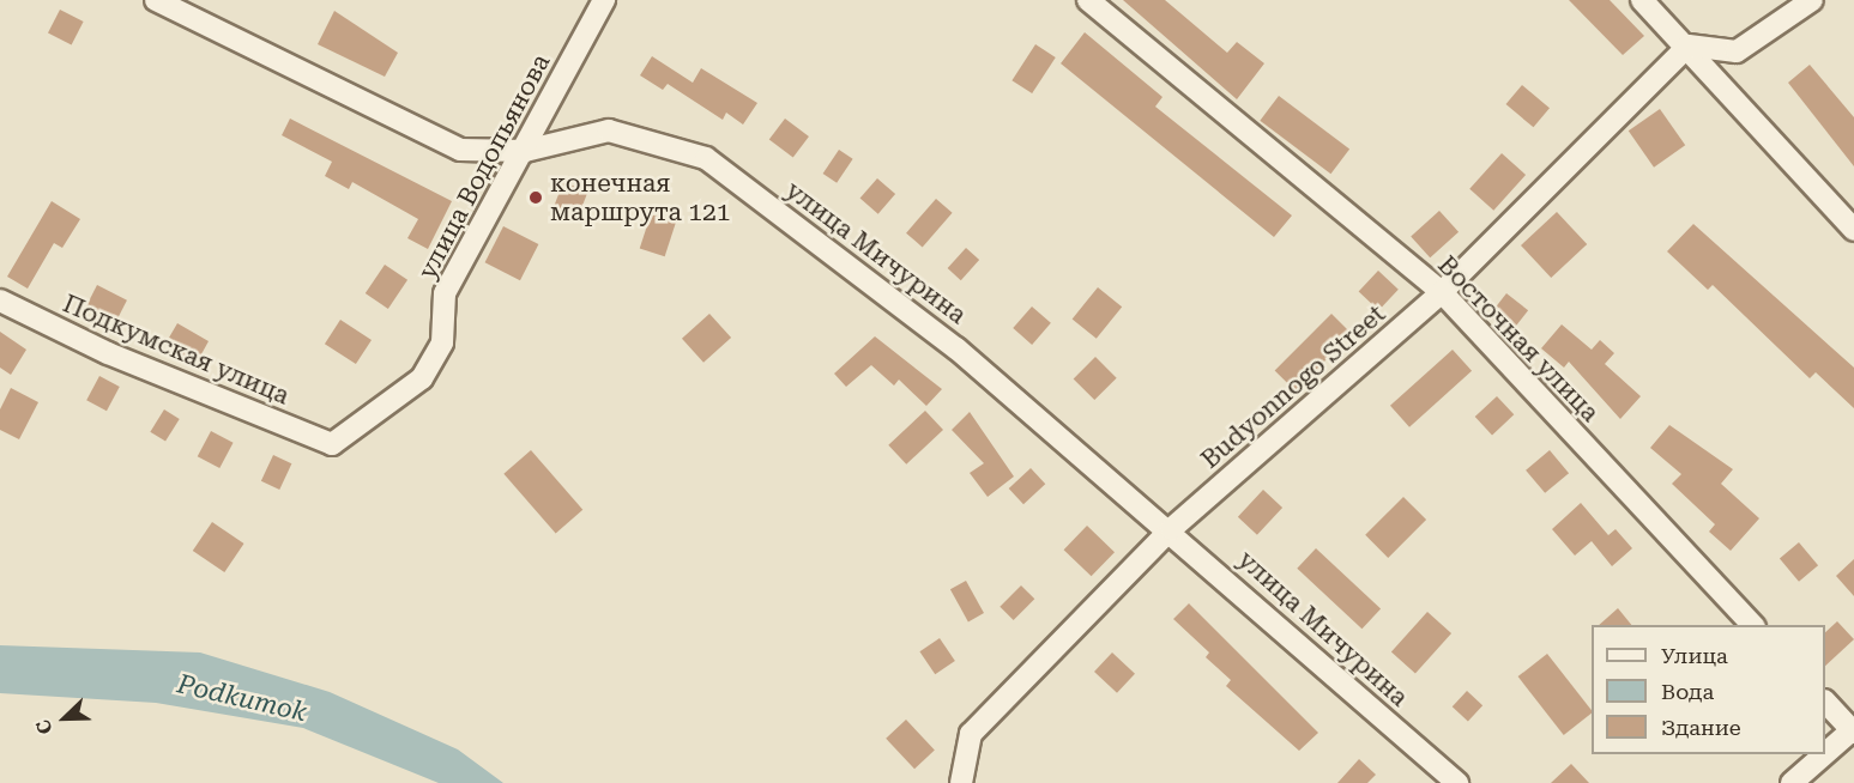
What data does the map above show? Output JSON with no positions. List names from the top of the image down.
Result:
{
  "streets": {
    "street": [
      "улица Водопьянова",
      "улица Мичурина",
      "Восточная улица",
      "Подкумская улица",
      "Budyonnogo Street"
    ]
  },
  "crossings": [
    ["улица Водопьянова", "улица Мичурина"],
    ["улица Водопьянова", "Подкумская улица"],
    ["улица Мичурина", "Budyonnogo Street"],
    ["Восточная улица", "Budyonnogo Street"]
  ],
  "water": ["Podkumok"],
  "places": ["конечная маршрута 121"],
  "legend": ["Улица", "Вода", "Здание"],
  "north": "bottom left"
}
